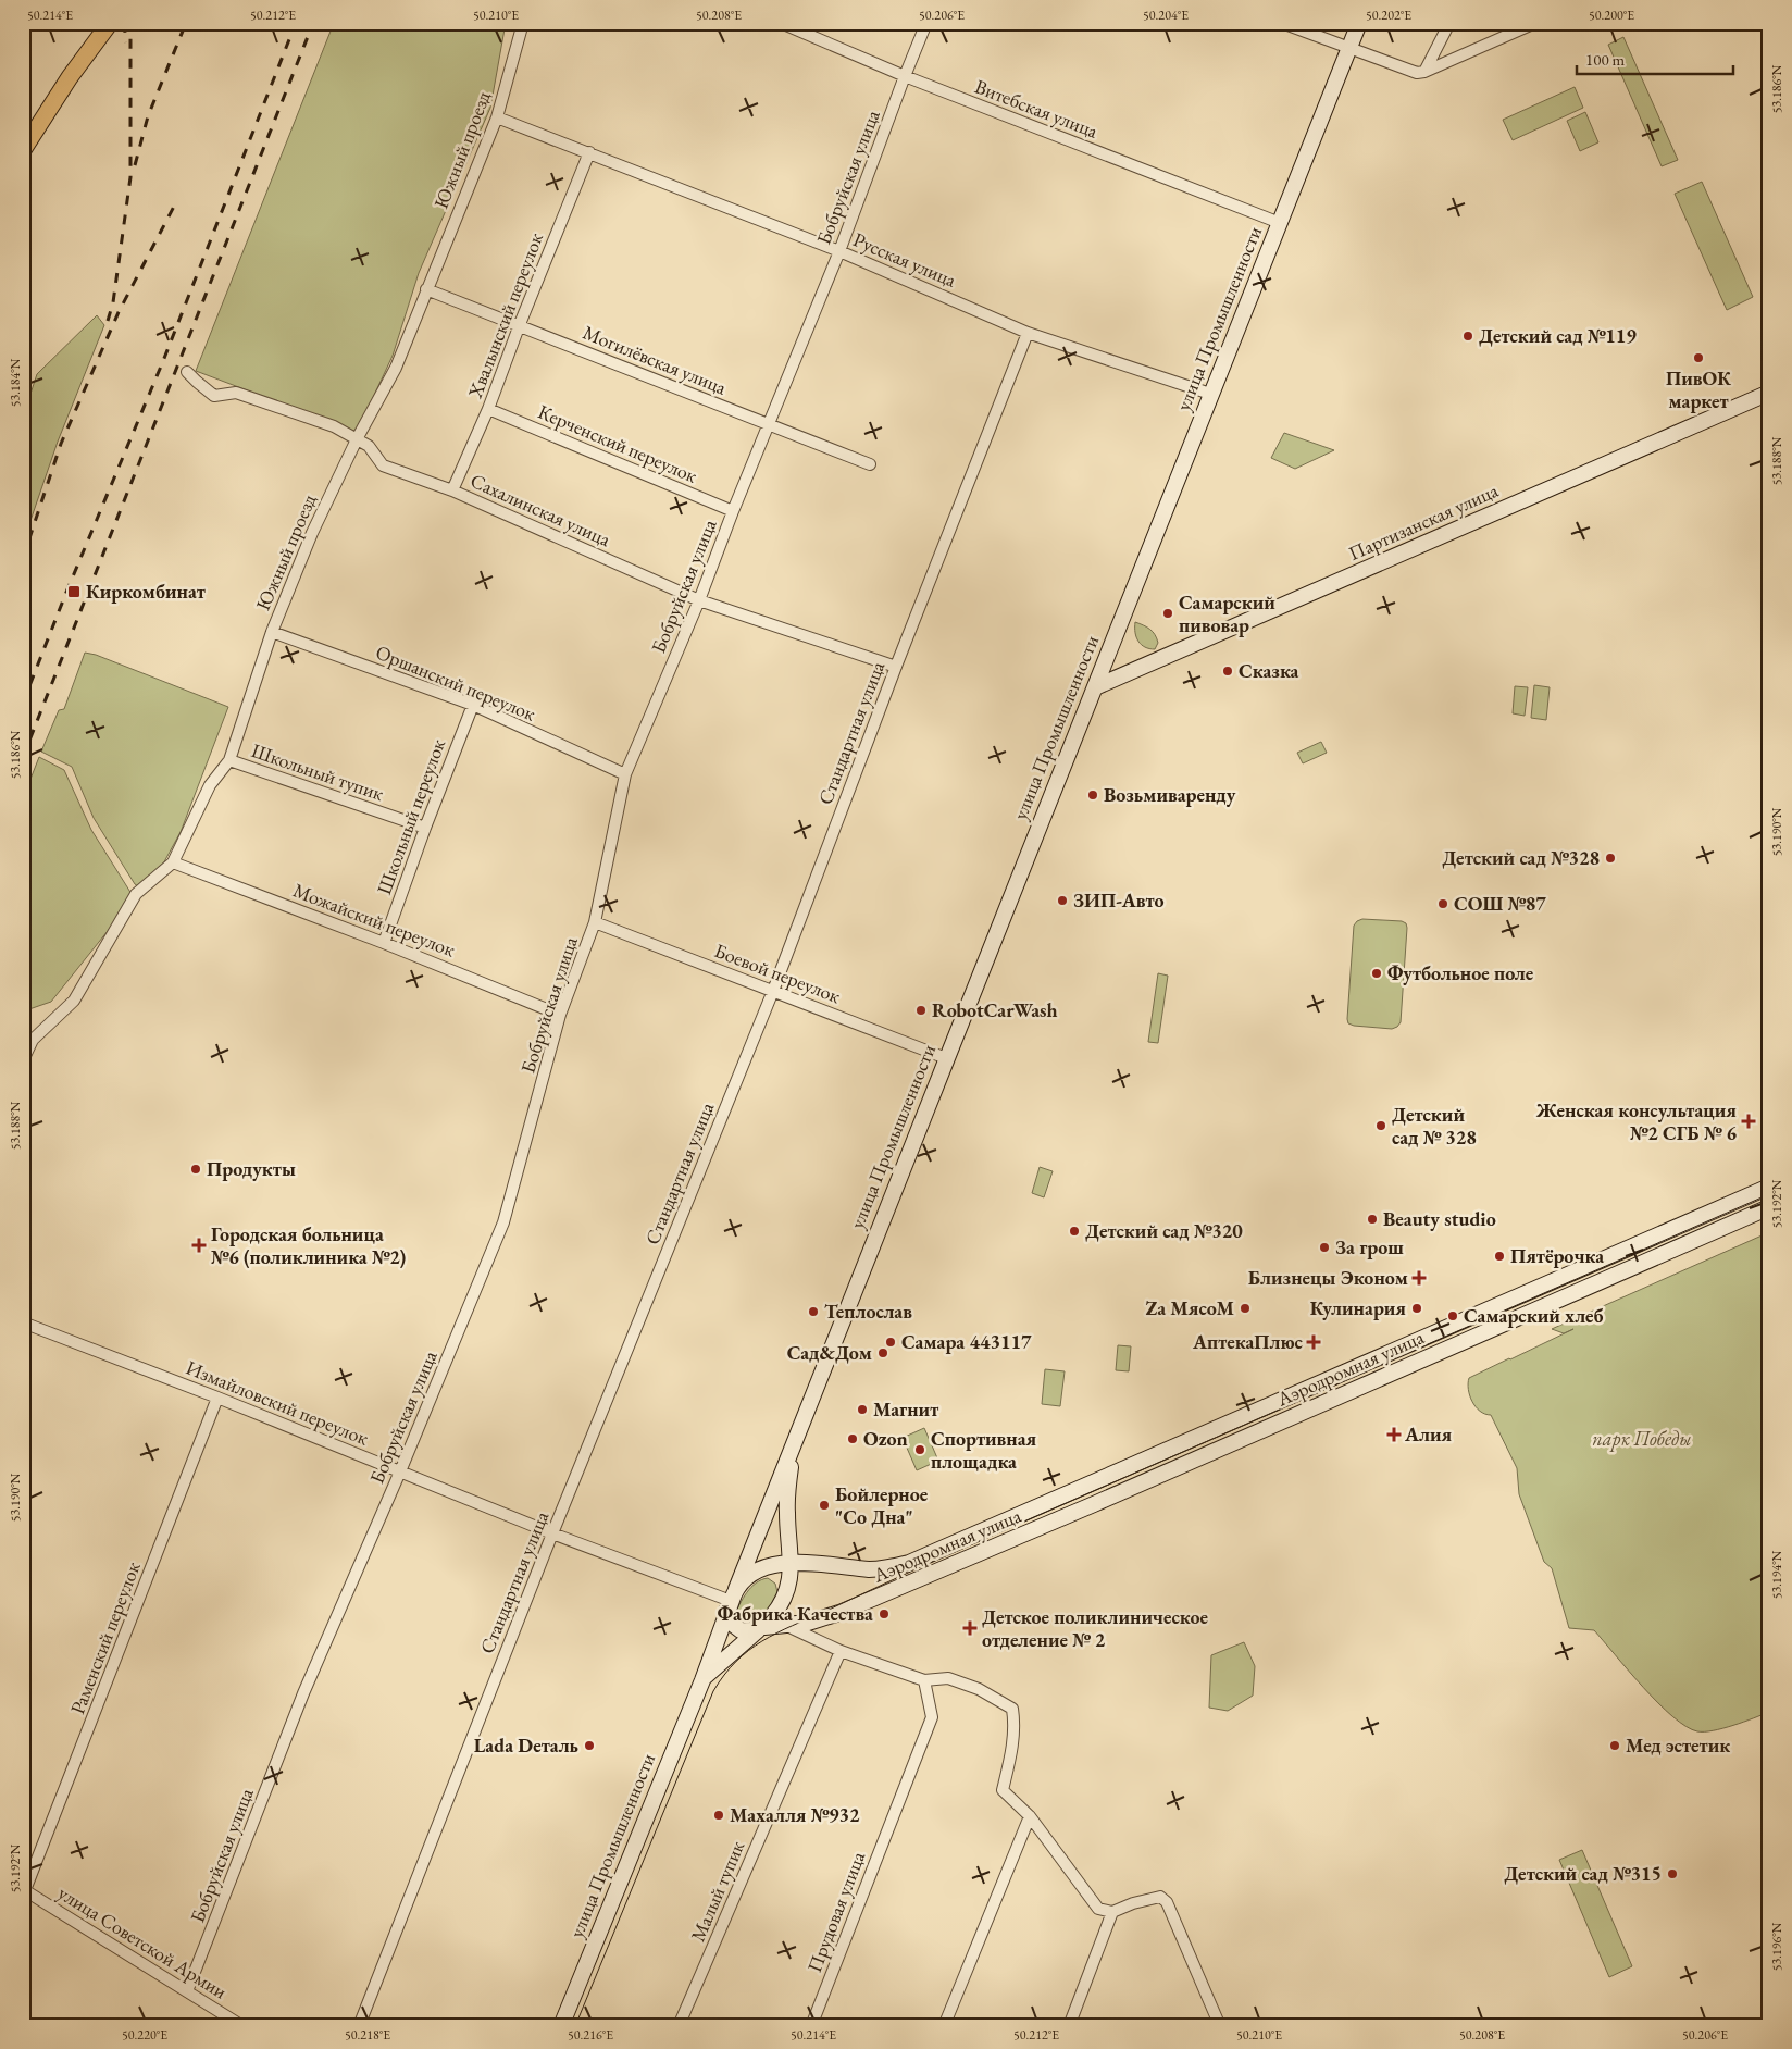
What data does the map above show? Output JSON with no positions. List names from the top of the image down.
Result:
{
  "streets": {
    "main road": ["улица Промышленности", "Партизанская улица", "Аэродромная улица"],
    "street": [
      "Витебская улица",
      "Южный проезд",
      "Бобруйская улица",
      "Русская улица",
      "Хвалынский переулок",
      "Могилёвская улица",
      "Керченский переулок",
      "Сахалинская улица",
      "Оршанский переулок",
      "Стандартная улица",
      "Школьный тупик",
      "Школьный переулок",
      "Можайский переулок",
      "Боевой переулок",
      "Измайловский переулок",
      "Раменский переулок",
      "Малый тупик",
      "Прудовая улица",
      "улица Советской Армии"
    ]
  },
  "crossings": [
    ["Витебская улица", "Бобруйская улица"],
    ["Витебская улица", "улица Промышленности"],
    ["Южный проезд", "Русская улица"],
    ["Южный проезд", "Могилёвская улица"],
    ["Южный проезд", "Сахалинская улица"],
    ["Южный проезд", "Оршанский переулок"],
    ["Южный проезд", "Школьный тупик"],
    ["Южный проезд", "Можайский переулок"],
    ["Бобруйская улица", "Русская улица"],
    ["Бобруйская улица", "Могилёвская улица"],
    ["Бобруйская улица", "Керченский переулок"],
    ["Бобруйская улица", "Сахалинская улица"],
    ["Бобруйская улица", "Оршанский переулок"],
    ["Бобруйская улица", "Можайский переулок"],
    ["Бобруйская улица", "Боевой переулок"],
    ["Бобруйская улица", "Измайловский переулок"],
    ["Бобруйская улица", "улица Советской Армии"],
    ["Русская улица", "Хвалынский переулок"],
    ["Русская улица", "улица Промышленности"],
    ["Русская улица", "Стандартная улица"],
    ["Хвалынский переулок", "Могилёвская улица"],
    ["Хвалынский переулок", "Керченский переулок"],
    ["Хвалынский переулок", "Сахалинская улица"],
    ["улица Промышленности", "Партизанская улица"],
    ["улица Промышленности", "Боевой переулок"],
    ["улица Промышленности", "Аэродромная улица"],
    ["улица Промышленности", "Измайловский переулок"],
    ["Сахалинская улица", "Стандартная улица"],
    ["Оршанский переулок", "Школьный переулок"],
    ["Стандартная улица", "Боевой переулок"],
    ["Стандартная улица", "Измайловский переулок"],
    ["Школьный тупик", "Школьный переулок"],
    ["Школьный переулок", "Можайский переулок"],
    ["Аэродромная улица", "Измайловский переулок"],
    ["Измайловский переулок", "Раменский переулок"],
    ["Раменский переулок", "улица Советской Армии"]
  ],
  "parks": ["парк Победы"],
  "places": {
    "other": [
      "Детский сад №119",
      "ПивОК маркет",
      "Самарский пивовар",
      "Сказка",
      "Возьмиваренду",
      "Детский сад №328",
      "ЗИП-Авто",
      "СОШ №87",
      "Футбольное поле",
      "RobotCarWash",
      "Детский сад № 328",
      "Продукты",
      "Beauty studio",
      "Детский сад №320",
      "За грош",
      "Пятёрочка",
      "Za МясоМ",
      "Кулинария",
      "Теплослав",
      "Самарский хлеб",
      "Самара 443117",
      "Сад&Дом",
      "Магнит",
      "Ozon",
      "Спортивная площадка",
      "Бойлерное \"Со Дна\"",
      "Фабрика Качества",
      "Lada Dеталь",
      "Мед эстетик",
      "Махалля №932",
      "Детский сад №315"
    ],
    "transit": ["Киркомбинат"],
    "health": [
      "Женская консультация №2 СГБ № 6",
      "Городская больница №6 (поликлиника №2)",
      "Близнецы Эконом",
      "АптекаПлюс",
      "Алия",
      "Детское поликлиническое отделение № 2"
    ]
  },
  "scale_bar": "100 m",
  "coordinates": [
    "50.214°E",
    "50.212°E",
    "50.210°E",
    "50.208°E",
    "50.206°E",
    "50.204°E",
    "50.202°E",
    "50.200°E",
    "53.186°N",
    "53.184°N",
    "53.188°N",
    "53.190°N",
    "53.192°N",
    "53.194°N",
    "53.196°N",
    "50.220°E",
    "50.218°E",
    "50.216°E"
  ]
}
